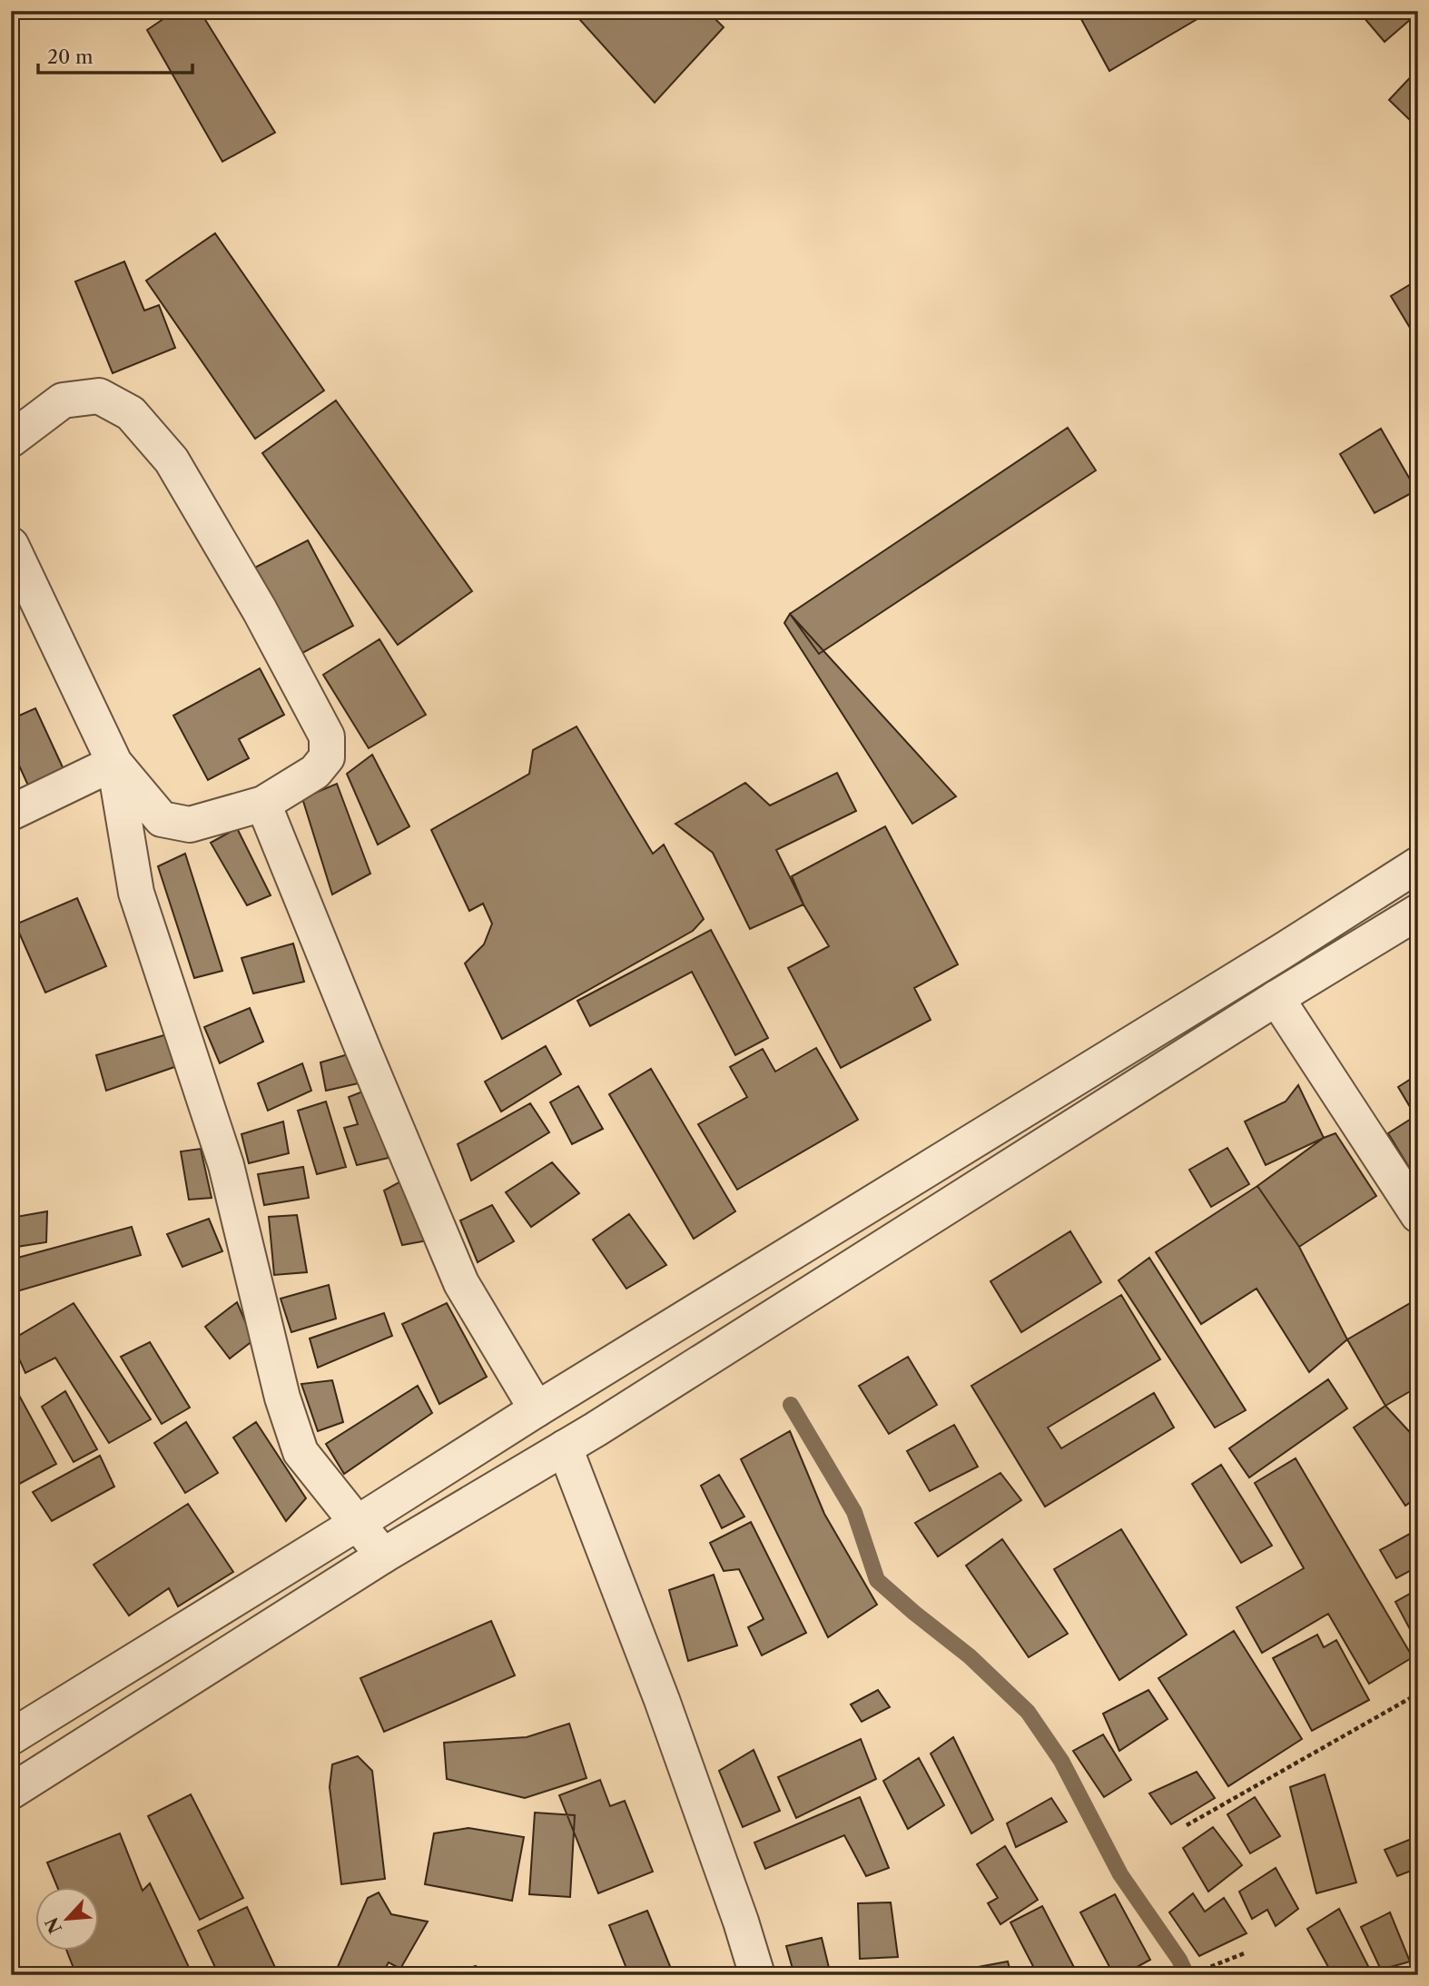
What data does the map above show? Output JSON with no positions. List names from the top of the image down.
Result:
{
  "scale_bar": "20 m",
  "north": "bottom left"
}
